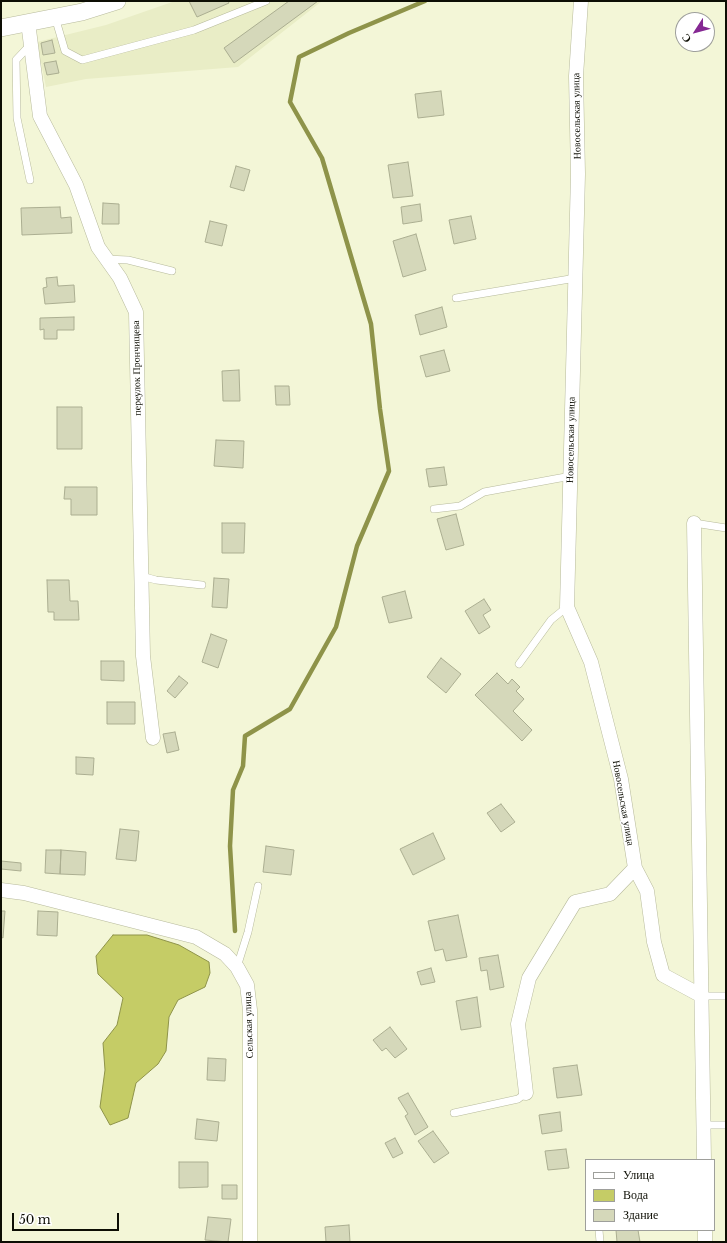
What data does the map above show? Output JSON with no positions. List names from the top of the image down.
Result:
{
  "streets": {
    "street": ["Новосельская улица", "переулок Прончищева", "Сельская улица"]
  },
  "legend": ["Улица", "Вода", "Здание"],
  "scale_bar": "50 m",
  "north": "bottom left"
}
